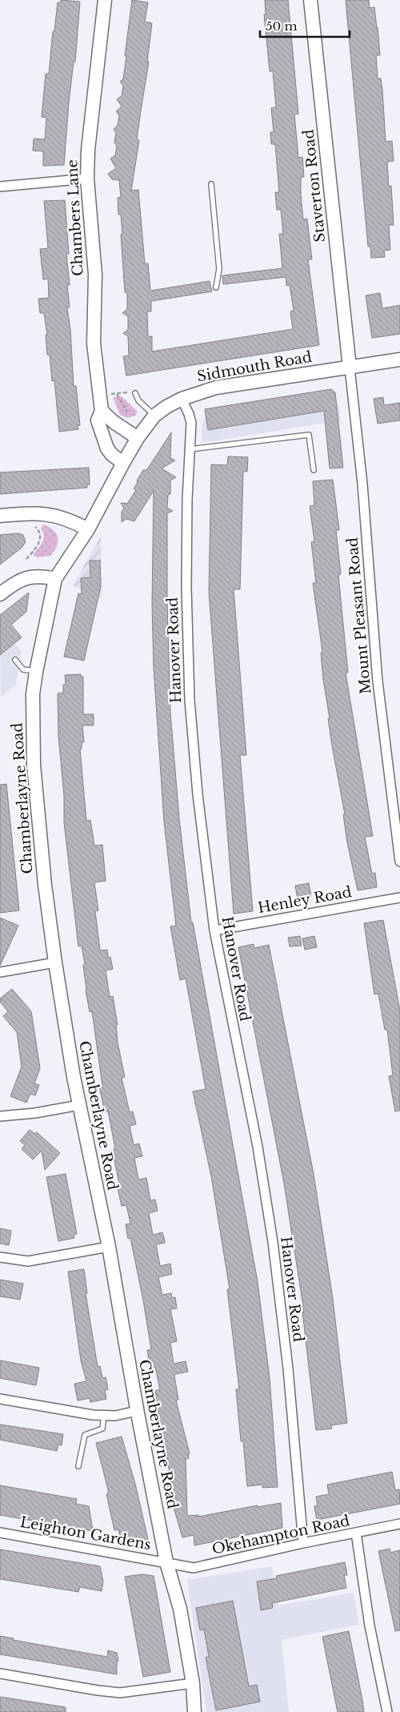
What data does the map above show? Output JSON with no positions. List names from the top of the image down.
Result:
{
  "streets": {
    "street": [
      "Staverton Road",
      "Chambers Lane",
      "Sidmouth Road",
      "Mount Pleasant Road",
      "Hanover Road",
      "Chamberlayne Road",
      "Henley Road",
      "Leighton Gardens",
      "Okehampton Road"
    ]
  },
  "crossings": [
    ["Staverton Road", "Sidmouth Road"],
    ["Staverton Road", "Mount Pleasant Road"],
    ["Chambers Lane", "Sidmouth Road"],
    ["Sidmouth Road", "Mount Pleasant Road"],
    ["Sidmouth Road", "Hanover Road"],
    ["Sidmouth Road", "Chamberlayne Road"],
    ["Hanover Road", "Henley Road"],
    ["Hanover Road", "Okehampton Road"],
    ["Chamberlayne Road", "Leighton Gardens"],
    ["Chamberlayne Road", "Okehampton Road"],
    ["Leighton Gardens", "Okehampton Road"]
  ],
  "scale_bar": "50 m"
}
